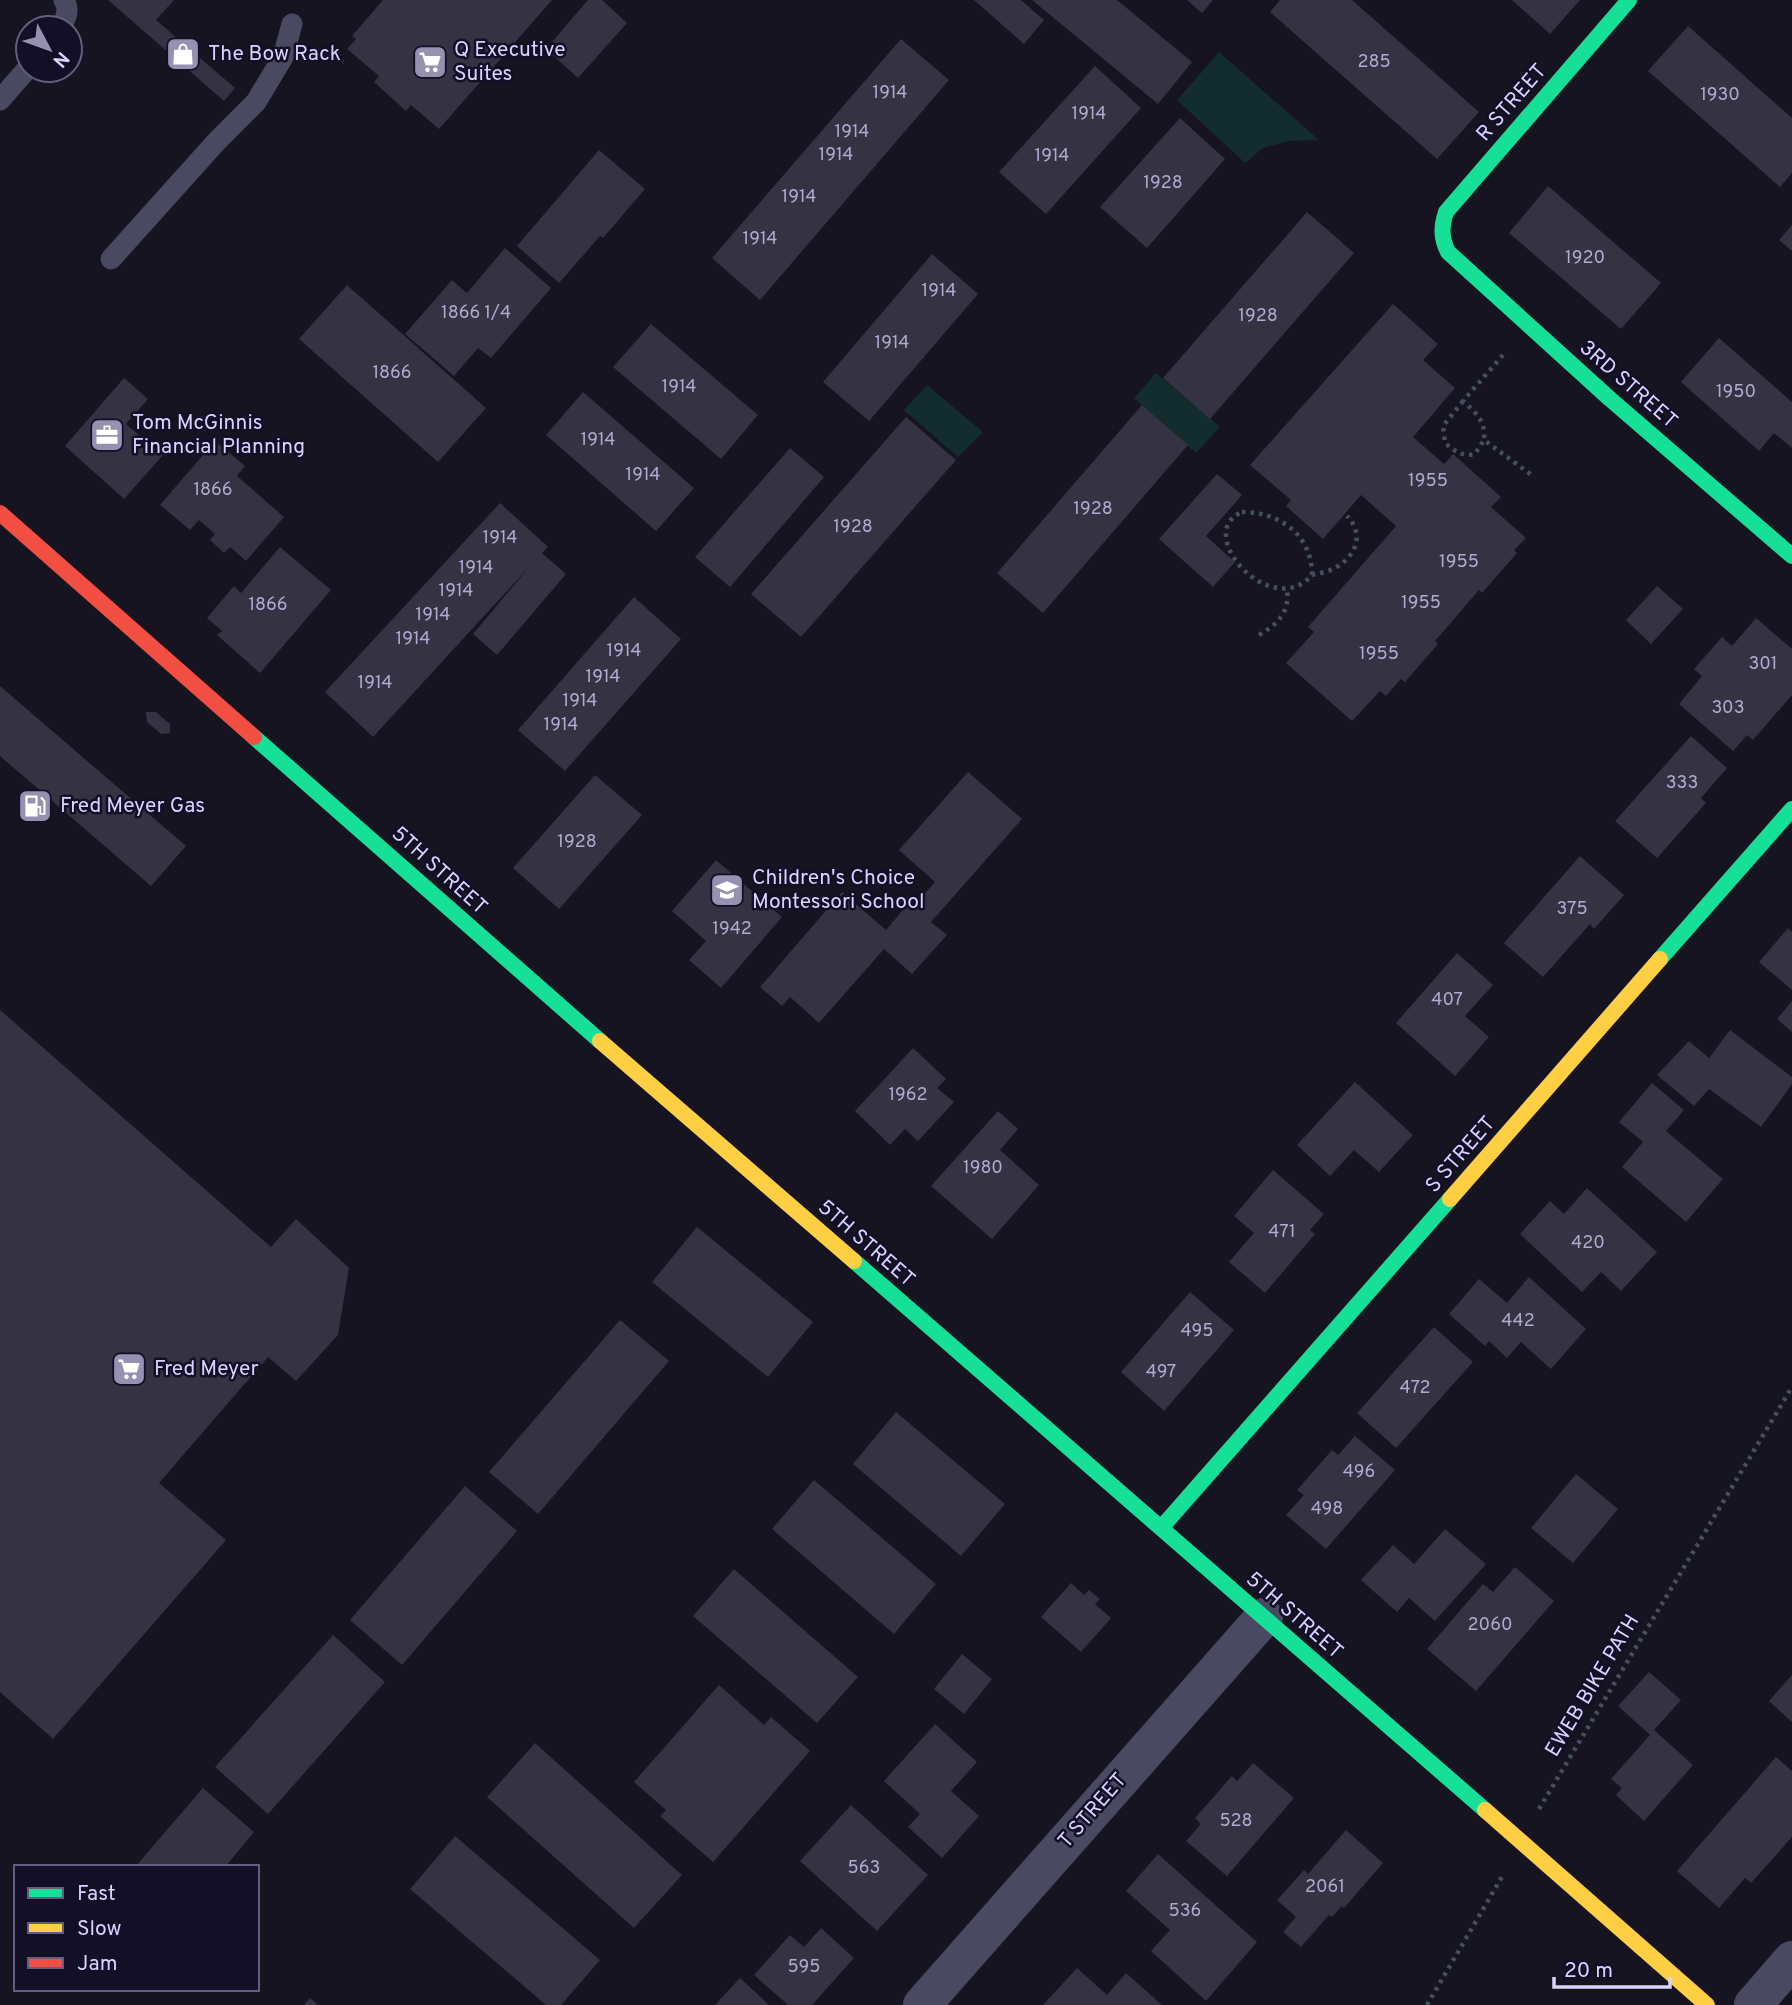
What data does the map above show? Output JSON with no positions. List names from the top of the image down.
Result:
{
  "streets": {
    "main road": [
      "R STREET",
      "3RD STREET",
      "5TH STREET",
      "S STREET"
    ],
    "street": ["T STREET"],
    "path": ["EWEB BIKE PATH"]
  },
  "crossings": [
    ["R STREET", "3RD STREET"],
    ["5TH STREET", "S STREET"],
    ["5TH STREET", "EWEB BIKE PATH"],
    ["5TH STREET", "T STREET"]
  ],
  "places": {
    "shop": ["The Bow Rack"],
    "supermarket": ["Q Executive Suites", "Fred Meyer"],
    "office": ["Tom McGinnis Financial Planning"],
    "fuel station": ["Fred Meyer Gas"],
    "school or university": ["Children's Choice Montessori School"]
  },
  "house_numbers": [
    "285",
    "1914",
    "1930",
    "1914",
    "1914",
    "1914",
    "1914",
    "1928",
    "1914",
    "1914",
    "1920",
    "1914",
    "1866 1/4",
    "1928",
    "1914",
    "1866",
    "1914",
    "1950",
    "1914",
    "1914",
    "1955",
    "1866",
    "1928",
    "1928",
    "1914",
    "1955",
    "1914",
    "1914",
    "1955",
    "1866",
    "1914",
    "1914",
    "1914",
    "1955",
    "301",
    "1914",
    "1914",
    "1914",
    "303",
    "1914",
    "333",
    "1928",
    "375",
    "1942",
    "407",
    "1962",
    "1980",
    "471",
    "420",
    "442",
    "495",
    "497",
    "472",
    "496",
    "498",
    "2060",
    "528",
    "563",
    "2061",
    "536",
    "595"
  ],
  "legend": ["Fast", "Slow", "Jam"],
  "scale_bar": "20 m",
  "north": "bottom right"
}
